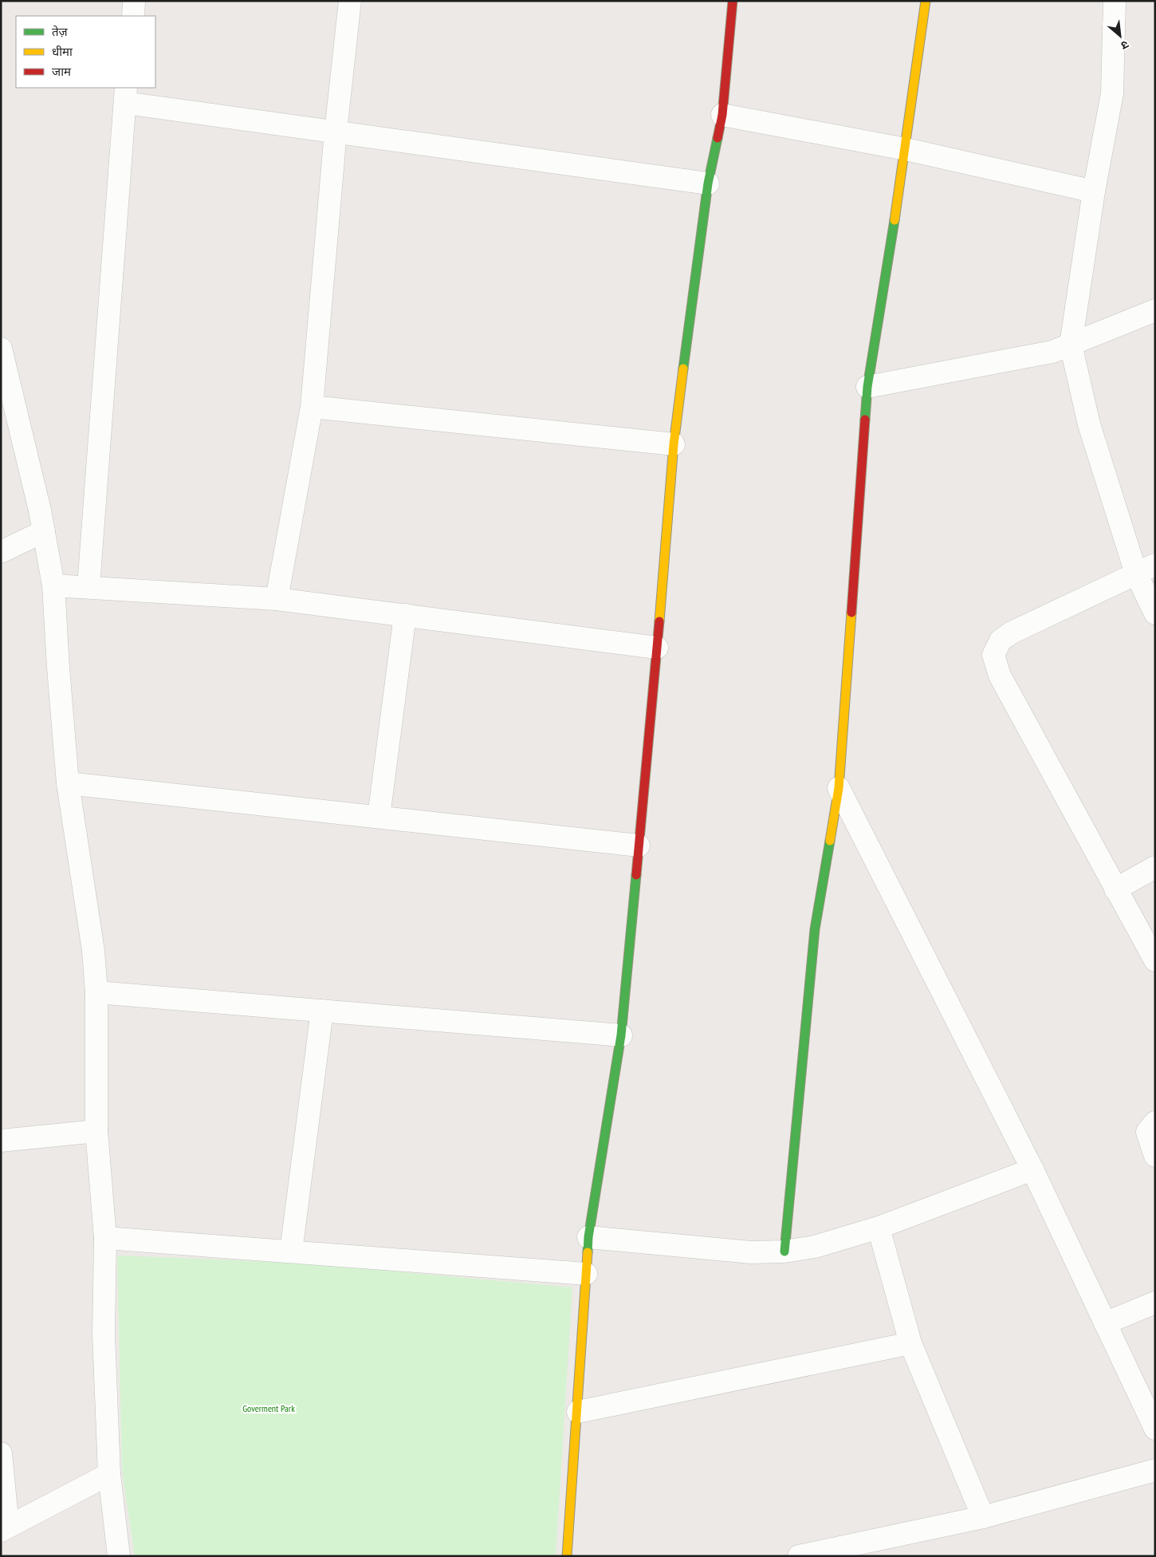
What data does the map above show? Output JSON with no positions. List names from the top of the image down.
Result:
{
  "parks": ["Goverment Park"],
  "legend": ["तेज़", "धीमा", "जाम"],
  "north": "bottom right"
}
